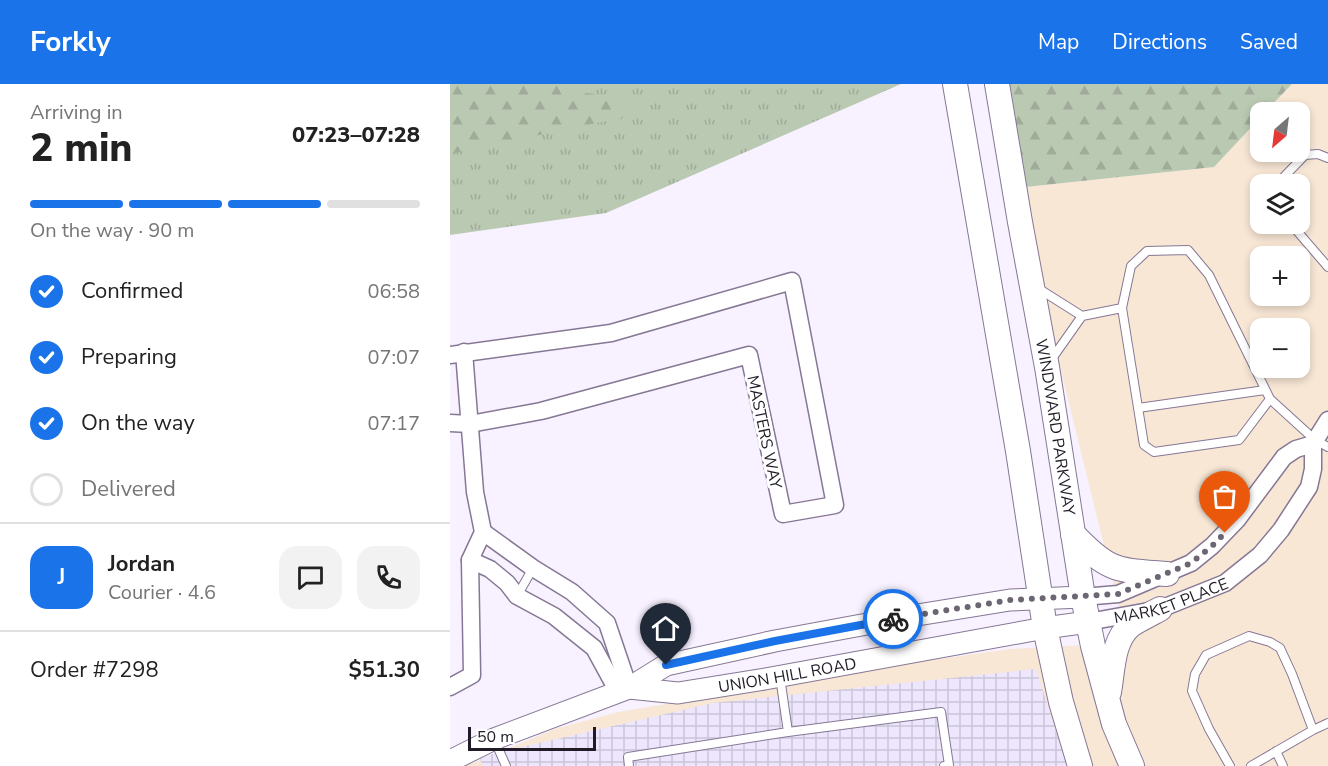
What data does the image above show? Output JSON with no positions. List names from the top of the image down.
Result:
{
  "streets": {
    "main road": ["WINDWARD PARKWAY"],
    "street": ["MASTERS WAY", "MARKET PLACE", "UNION HILL ROAD"]
  },
  "crossings": [
    ["WINDWARD PARKWAY", "MARKET PLACE"],
    ["WINDWARD PARKWAY", "UNION HILL ROAD"],
    ["MARKET PLACE", "UNION HILL ROAD"]
  ],
  "scale_bar": "50 m",
  "north": "bottom left",
  "page": {
    "header": "Forkly",
    "nav": ["Map", "Directions", "Saved"],
    "heading": ["2 min", "Arriving in", "07:23–07:28"],
    "panel": [
      "Jordan",
      "Courier · 4.6",
      "Order #7298",
      "$51.30"
    ],
    "map_buttons": ["+", "−"],
    "bar": "On the way · 90 m",
    "list": [
      ["Confirmed", "06:58"],
      ["Preparing", "07:07"],
      ["On the way", "07:17"],
      "Delivered"
    ],
    "round": "J",
    "scale": "50 m"
  }
}
